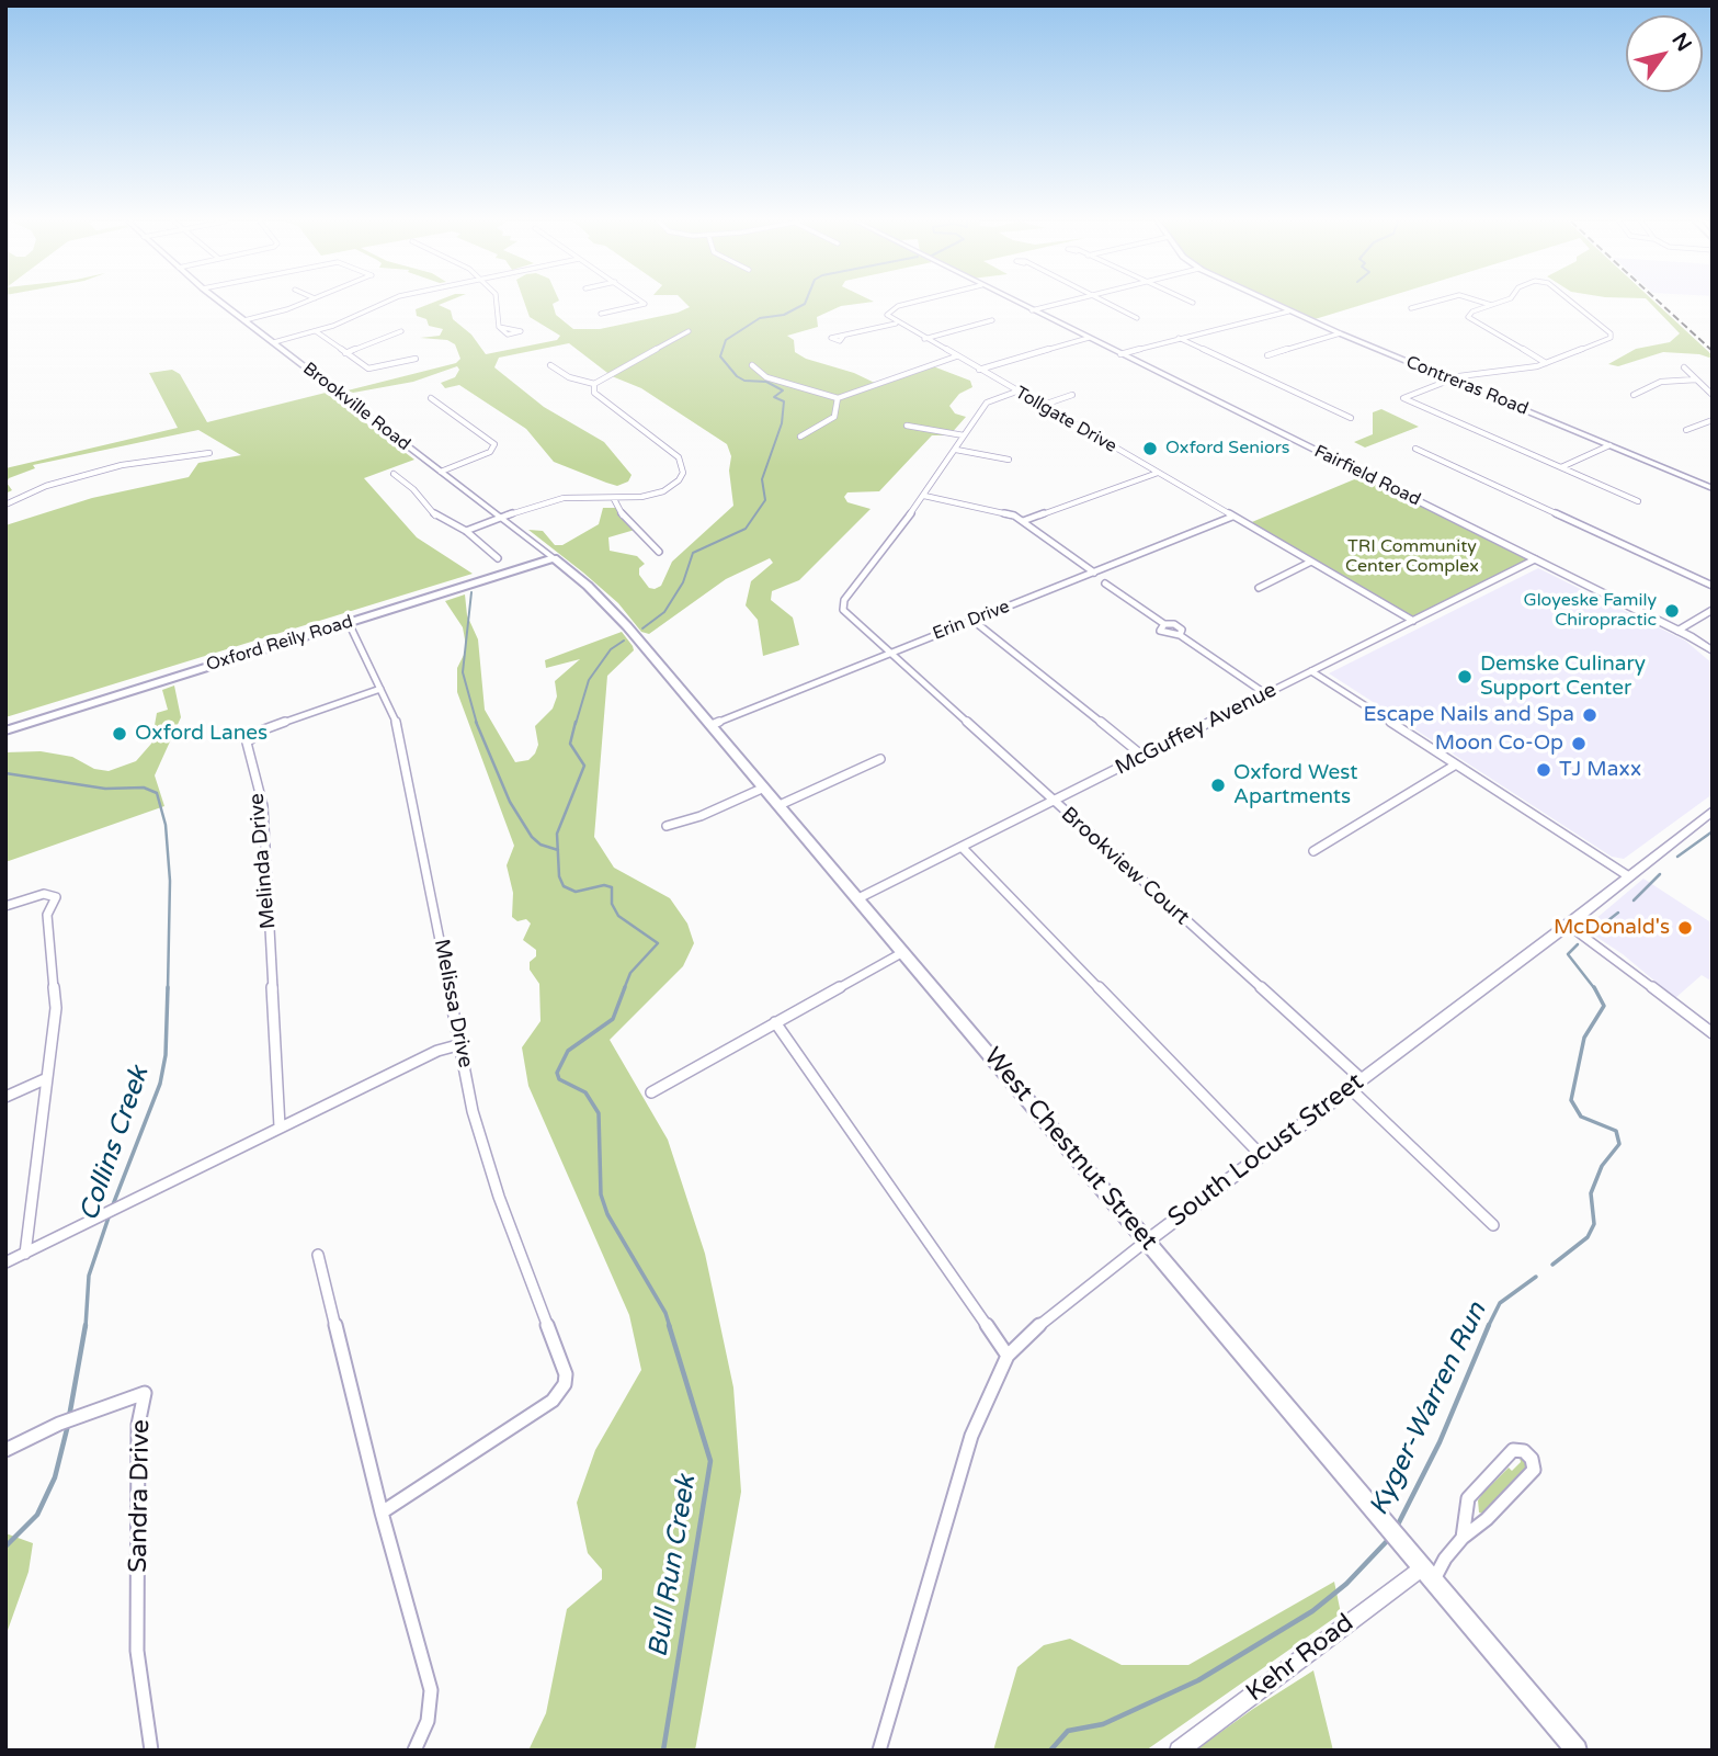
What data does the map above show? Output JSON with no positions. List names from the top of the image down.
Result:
{
  "streets": {
    "main road": ["Oxford Reily Road", "West Chestnut Street"],
    "street": [
      "Contreras Road",
      "Brookville Road",
      "Tollgate Drive",
      "Fairfield Road",
      "Erin Drive",
      "McGuffey Avenue",
      "Melinda Drive",
      "Brookview Court",
      "Melissa Drive",
      "South Locust Street",
      "Sandra Drive",
      "Kehr Road"
    ]
  },
  "crossings": [
    ["Brookville Road", "Oxford Reily Road"],
    ["Brookville Road", "West Chestnut Street"],
    ["Tollgate Drive", "Erin Drive"],
    ["Tollgate Drive", "McGuffey Avenue"],
    ["Fairfield Road", "McGuffey Avenue"],
    ["Erin Drive", "Brookview Court"],
    ["Erin Drive", "West Chestnut Street"],
    ["Oxford Reily Road", "Melissa Drive"],
    ["Oxford Reily Road", "West Chestnut Street"],
    ["McGuffey Avenue", "Brookview Court"],
    ["McGuffey Avenue", "West Chestnut Street"],
    ["Melinda Drive", "Melissa Drive"],
    ["Brookview Court", "South Locust Street"],
    ["West Chestnut Street", "South Locust Street"],
    ["West Chestnut Street", "Kehr Road"]
  ],
  "water": ["Collins Creek", "Kyger-Warren Run", "Bull Run Creek"],
  "parks": ["TRI Community Center Complex"],
  "places": [
    "Oxford Seniors",
    "Gloyeske Family Chiropractic",
    "Demske Culinary Support Center",
    "Escape Nails and Spa",
    "Oxford Lanes",
    "Moon Co-Op",
    "TJ Maxx",
    "Oxford West Apartments",
    "McDonald's"
  ],
  "north": "top right"
}
